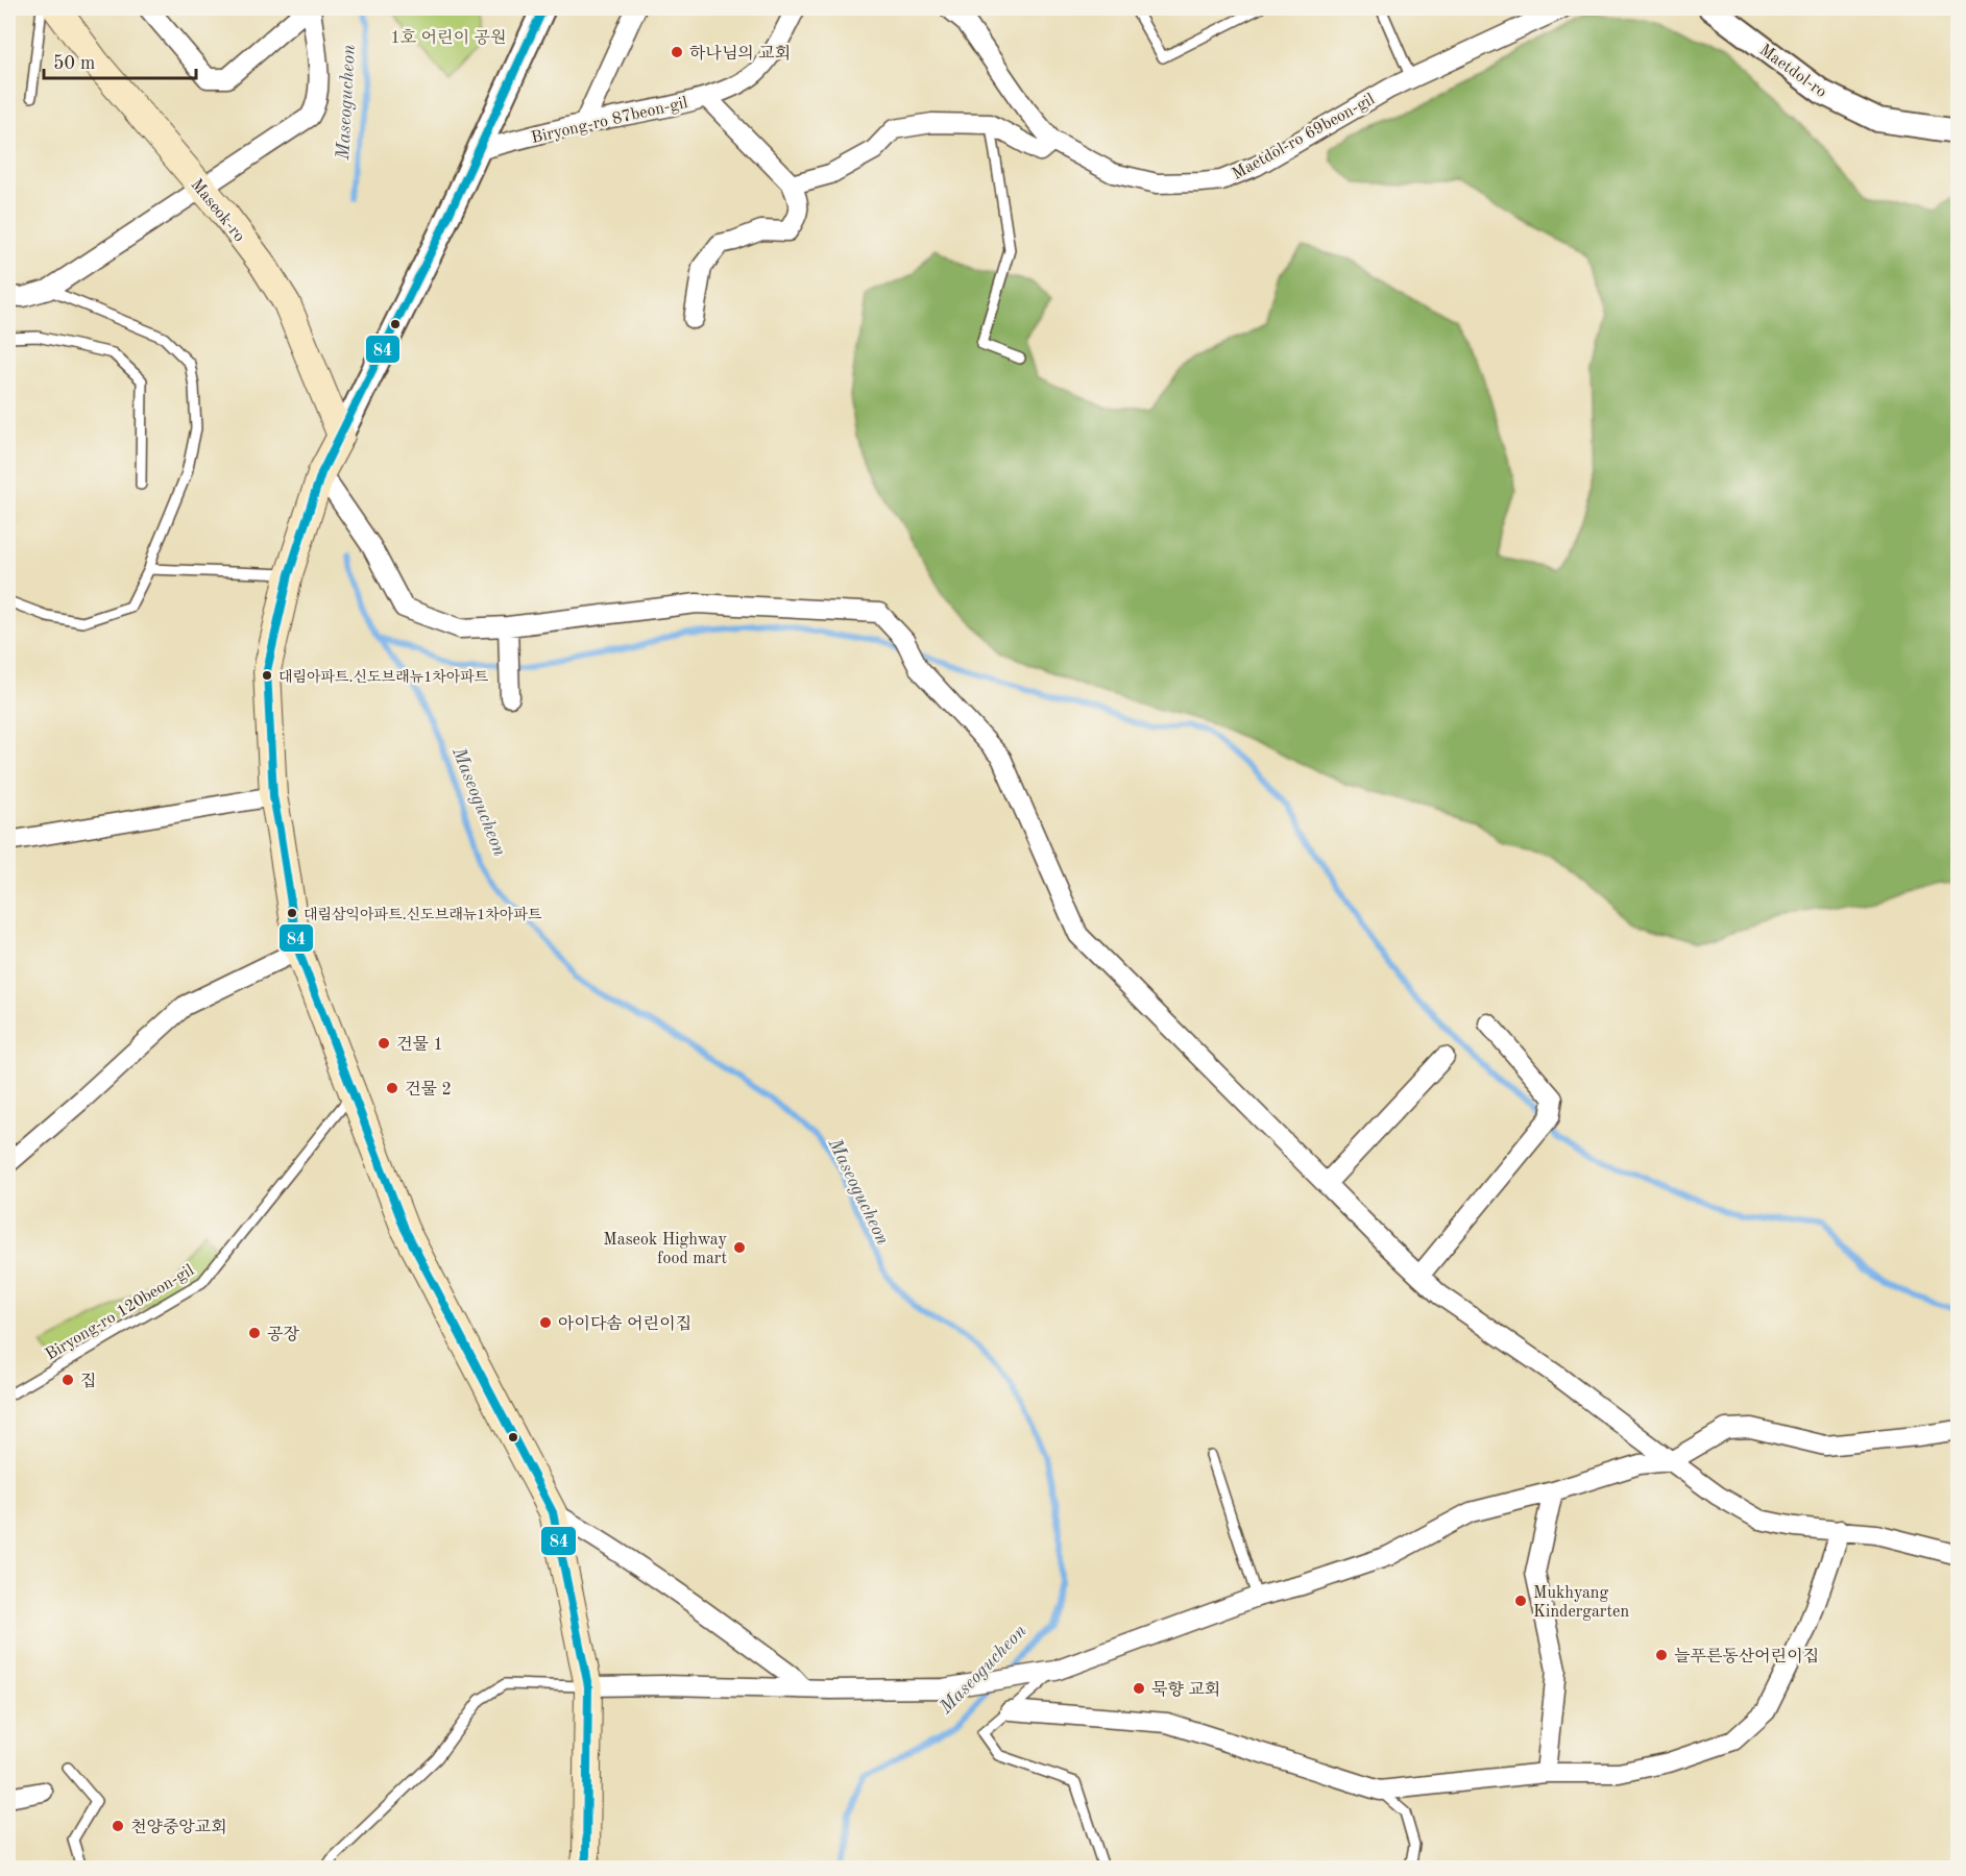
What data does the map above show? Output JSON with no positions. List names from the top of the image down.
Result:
{
  "streets": {
    "main road": ["Maseok-ro"],
    "street": ["Maetdol-ro", "Biryong-ro 87beon-gil", "Maetdol-ro 69beon-gil"],
    "lane": ["Biryong-ro 120beon-gil"]
  },
  "water": ["Maseogucheon"],
  "parks": ["1호 어린이 공원"],
  "places": [
    "하나님의 교회",
    "대림아파트.신도브래뉴1차아파트",
    "대림삼익아파트.신도브래뉴1차아파트",
    "건물 1",
    "건물 2",
    "Maseok Highway food mart",
    "아이다솜 어린이집",
    "공장",
    "집",
    "Mukhyang Kindergarten",
    "늘푸른동산어린이집",
    "묵향 교회",
    "천양중앙교회"
  ],
  "lines": ["transit line 84"],
  "scale_bar": "50 m"
}
